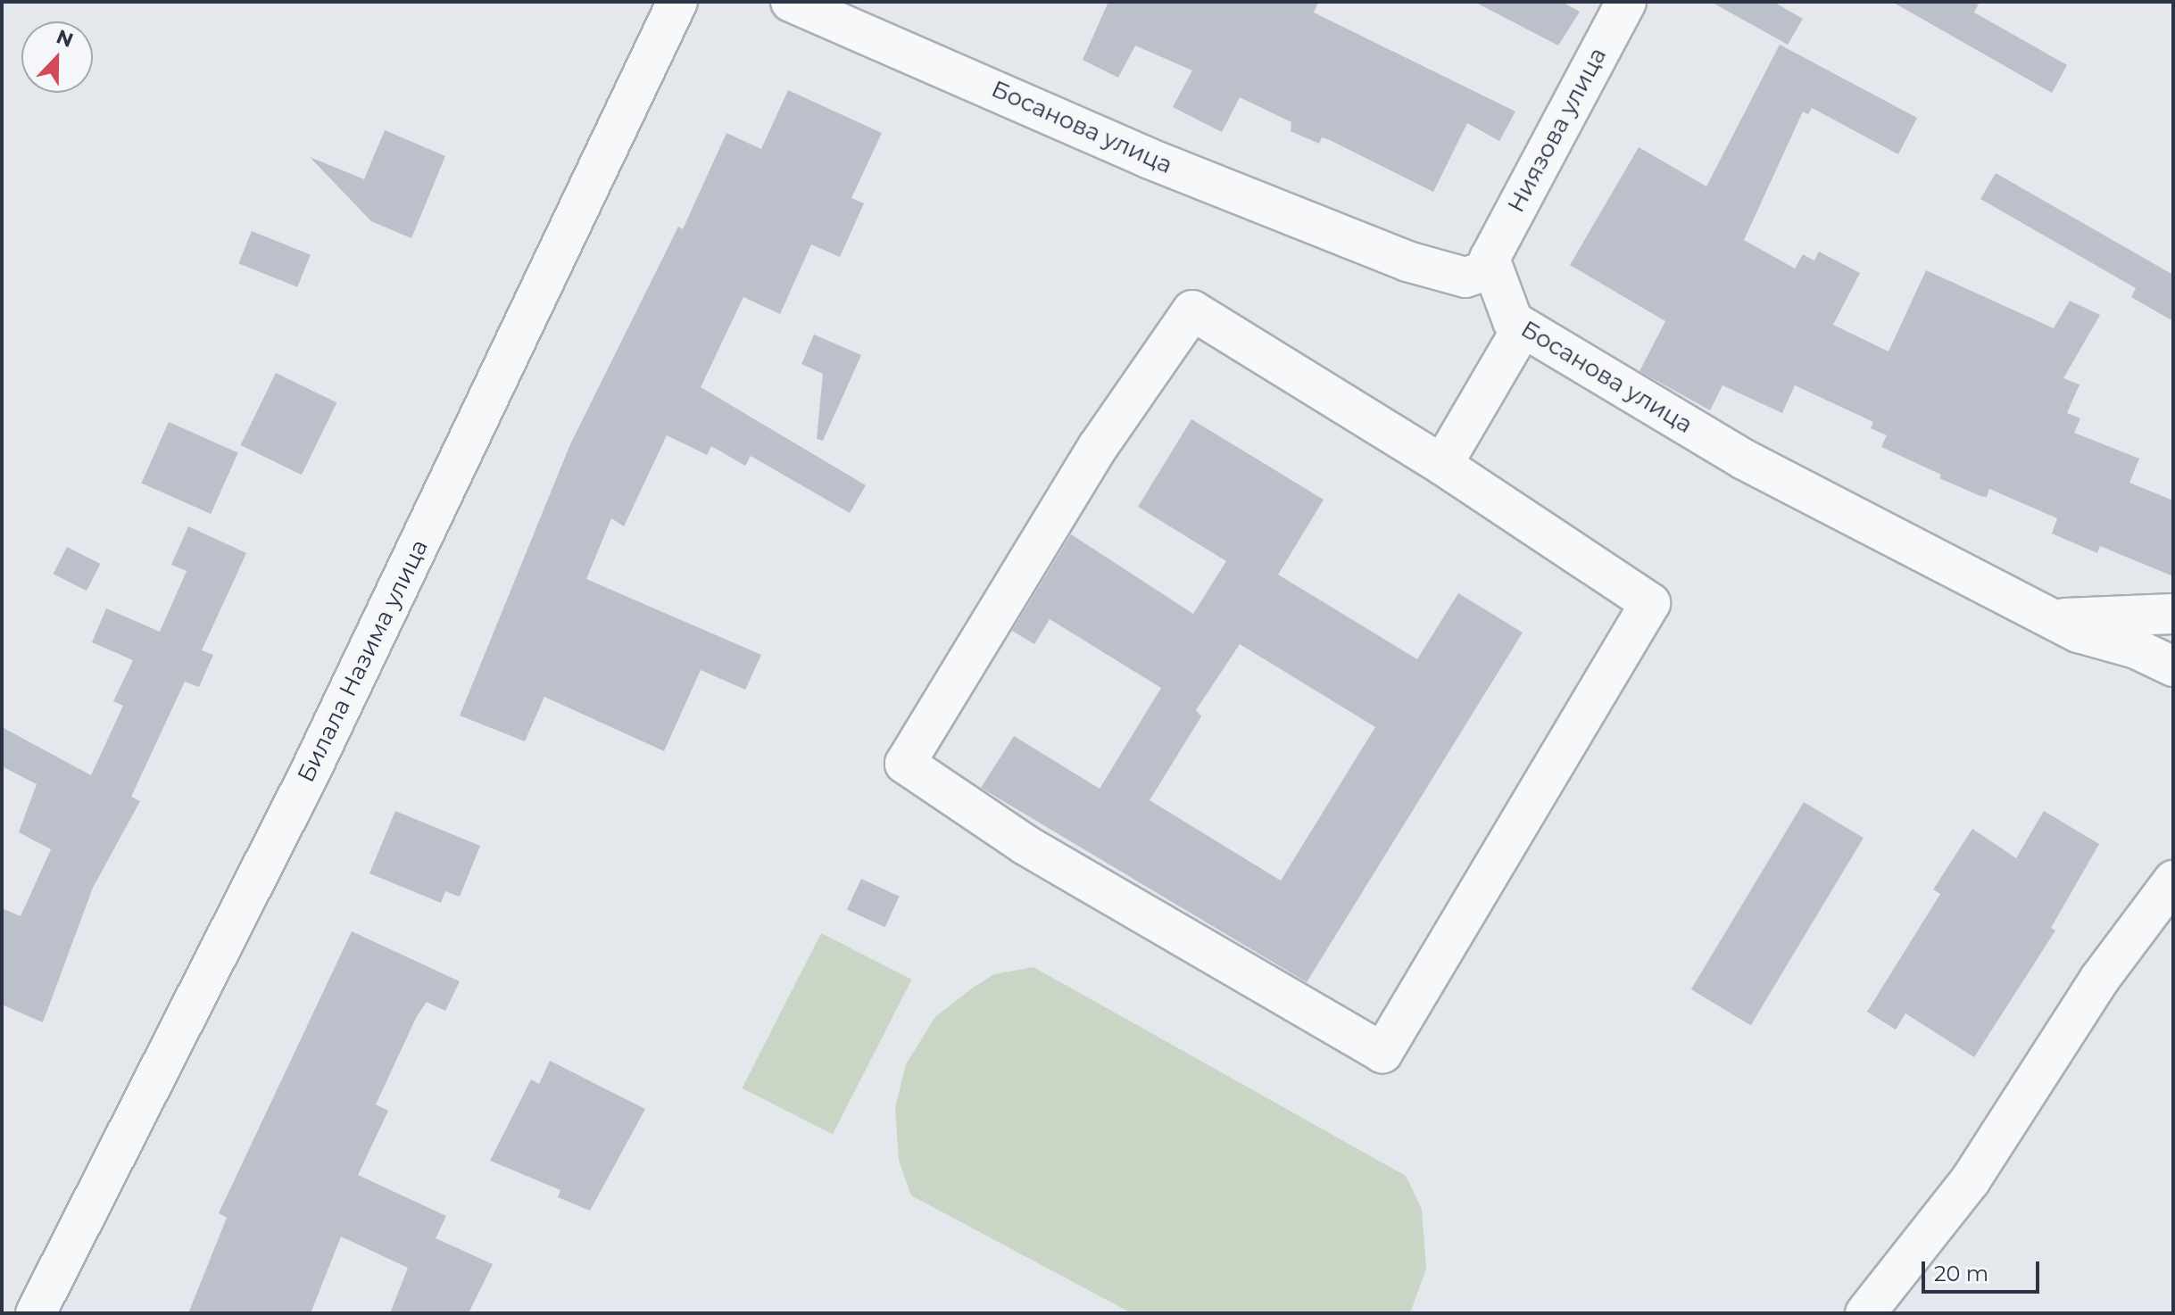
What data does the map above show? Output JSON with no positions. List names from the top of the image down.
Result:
{
  "streets": {
    "street": ["Босанова улица", "Ниязова улица", "Билала Назима улица"]
  },
  "crossings": [
    ["Босанова улица", "Ниязова улица"]
  ],
  "scale_bar": "20 m",
  "north": "top"
}
